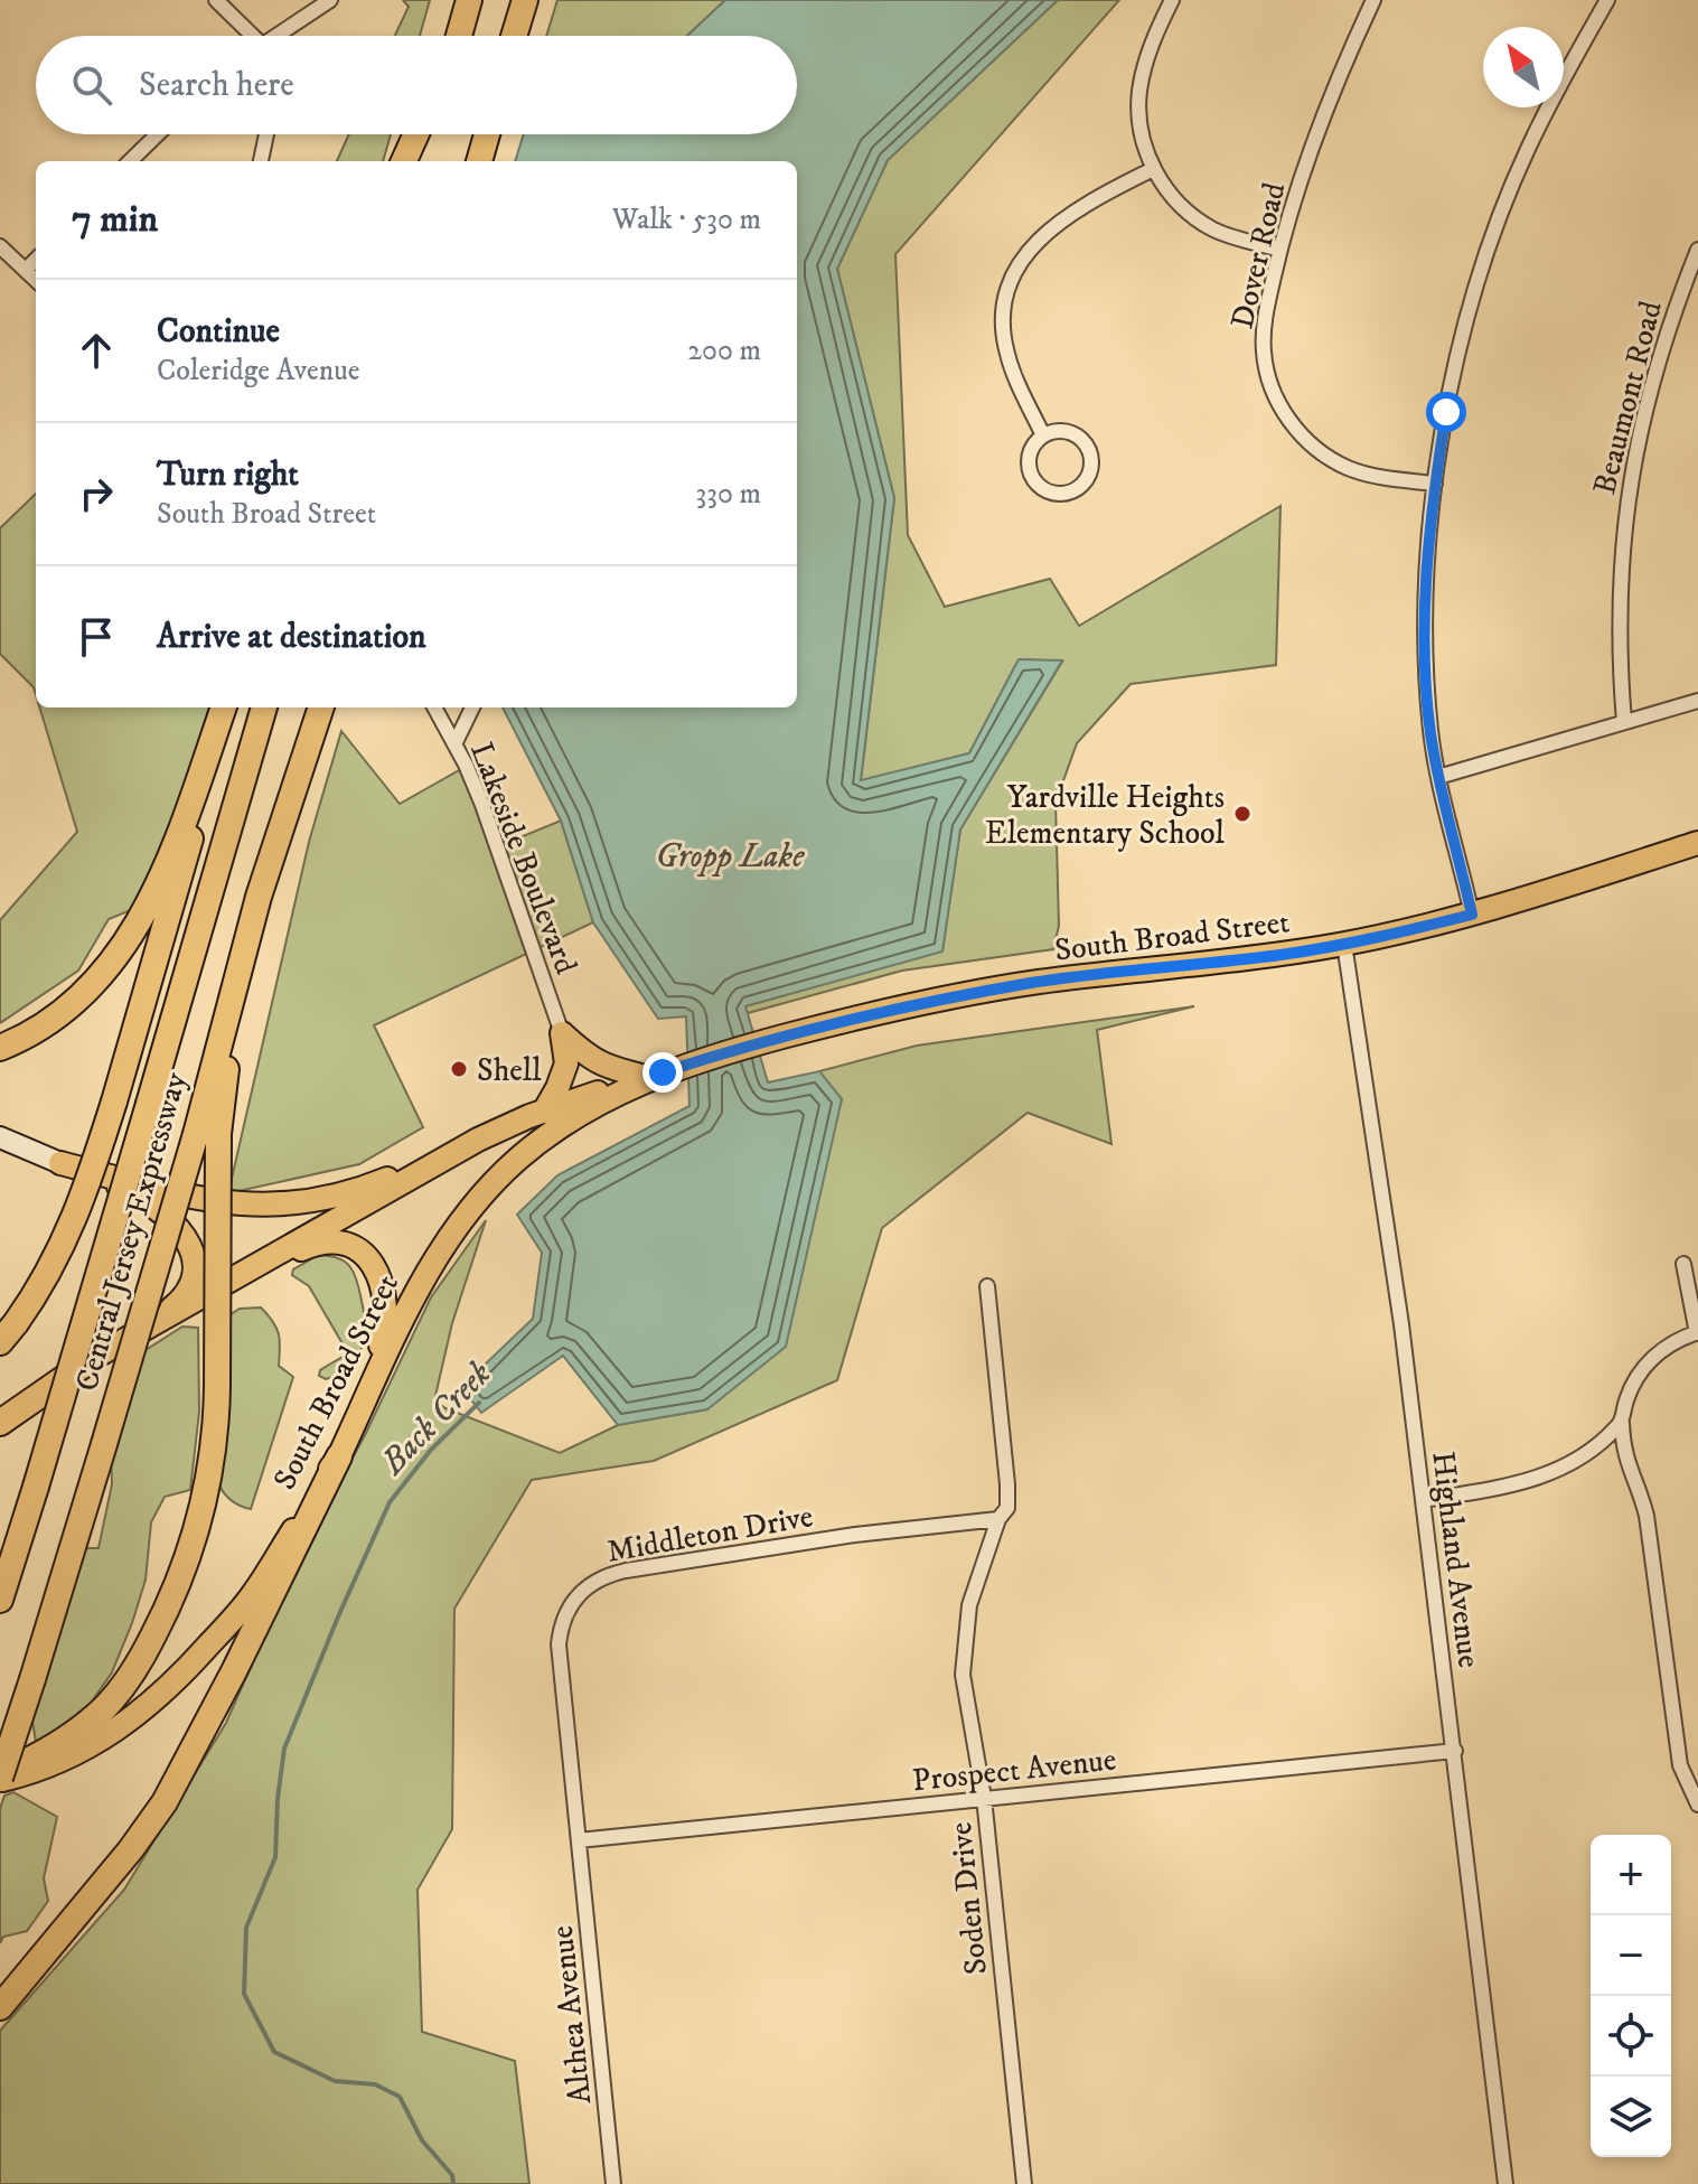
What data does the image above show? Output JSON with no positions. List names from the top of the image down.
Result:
{
  "streets": {
    "highway": ["Central Jersey Expressway"],
    "main road": ["South Broad Street"],
    "street": [
      "Dover Road",
      "Beaumont Road",
      "Lakeside Boulevard",
      "Middleton Drive",
      "Highland Avenue",
      "Prospect Avenue",
      "Soden Drive",
      "Althea Avenue"
    ]
  },
  "crossings": [
    ["South Broad Street", "Central Jersey Expressway"],
    ["South Broad Street", "Highland Avenue"],
    ["Middleton Drive", "Prospect Avenue"],
    ["Middleton Drive", "Soden Drive"],
    ["Middleton Drive", "Althea Avenue"],
    ["Highland Avenue", "Prospect Avenue"],
    ["Prospect Avenue", "Soden Drive"],
    ["Prospect Avenue", "Althea Avenue"]
  ],
  "water": ["Gropp Lake", "Back Creek"],
  "places": ["Yardville Heights Elementary School", "Shell"],
  "north": "top left",
  "page": {
    "search": "Search here",
    "heading": ["7 min", "Walk · 530 m"],
    "list": [
      ["Continue", "Coleridge Avenue", "200 m"],
      ["Turn right", "South Broad Street", "330 m"],
      "Arrive at destination"
    ],
    "map_buttons": ["+", "−"]
  }
}
